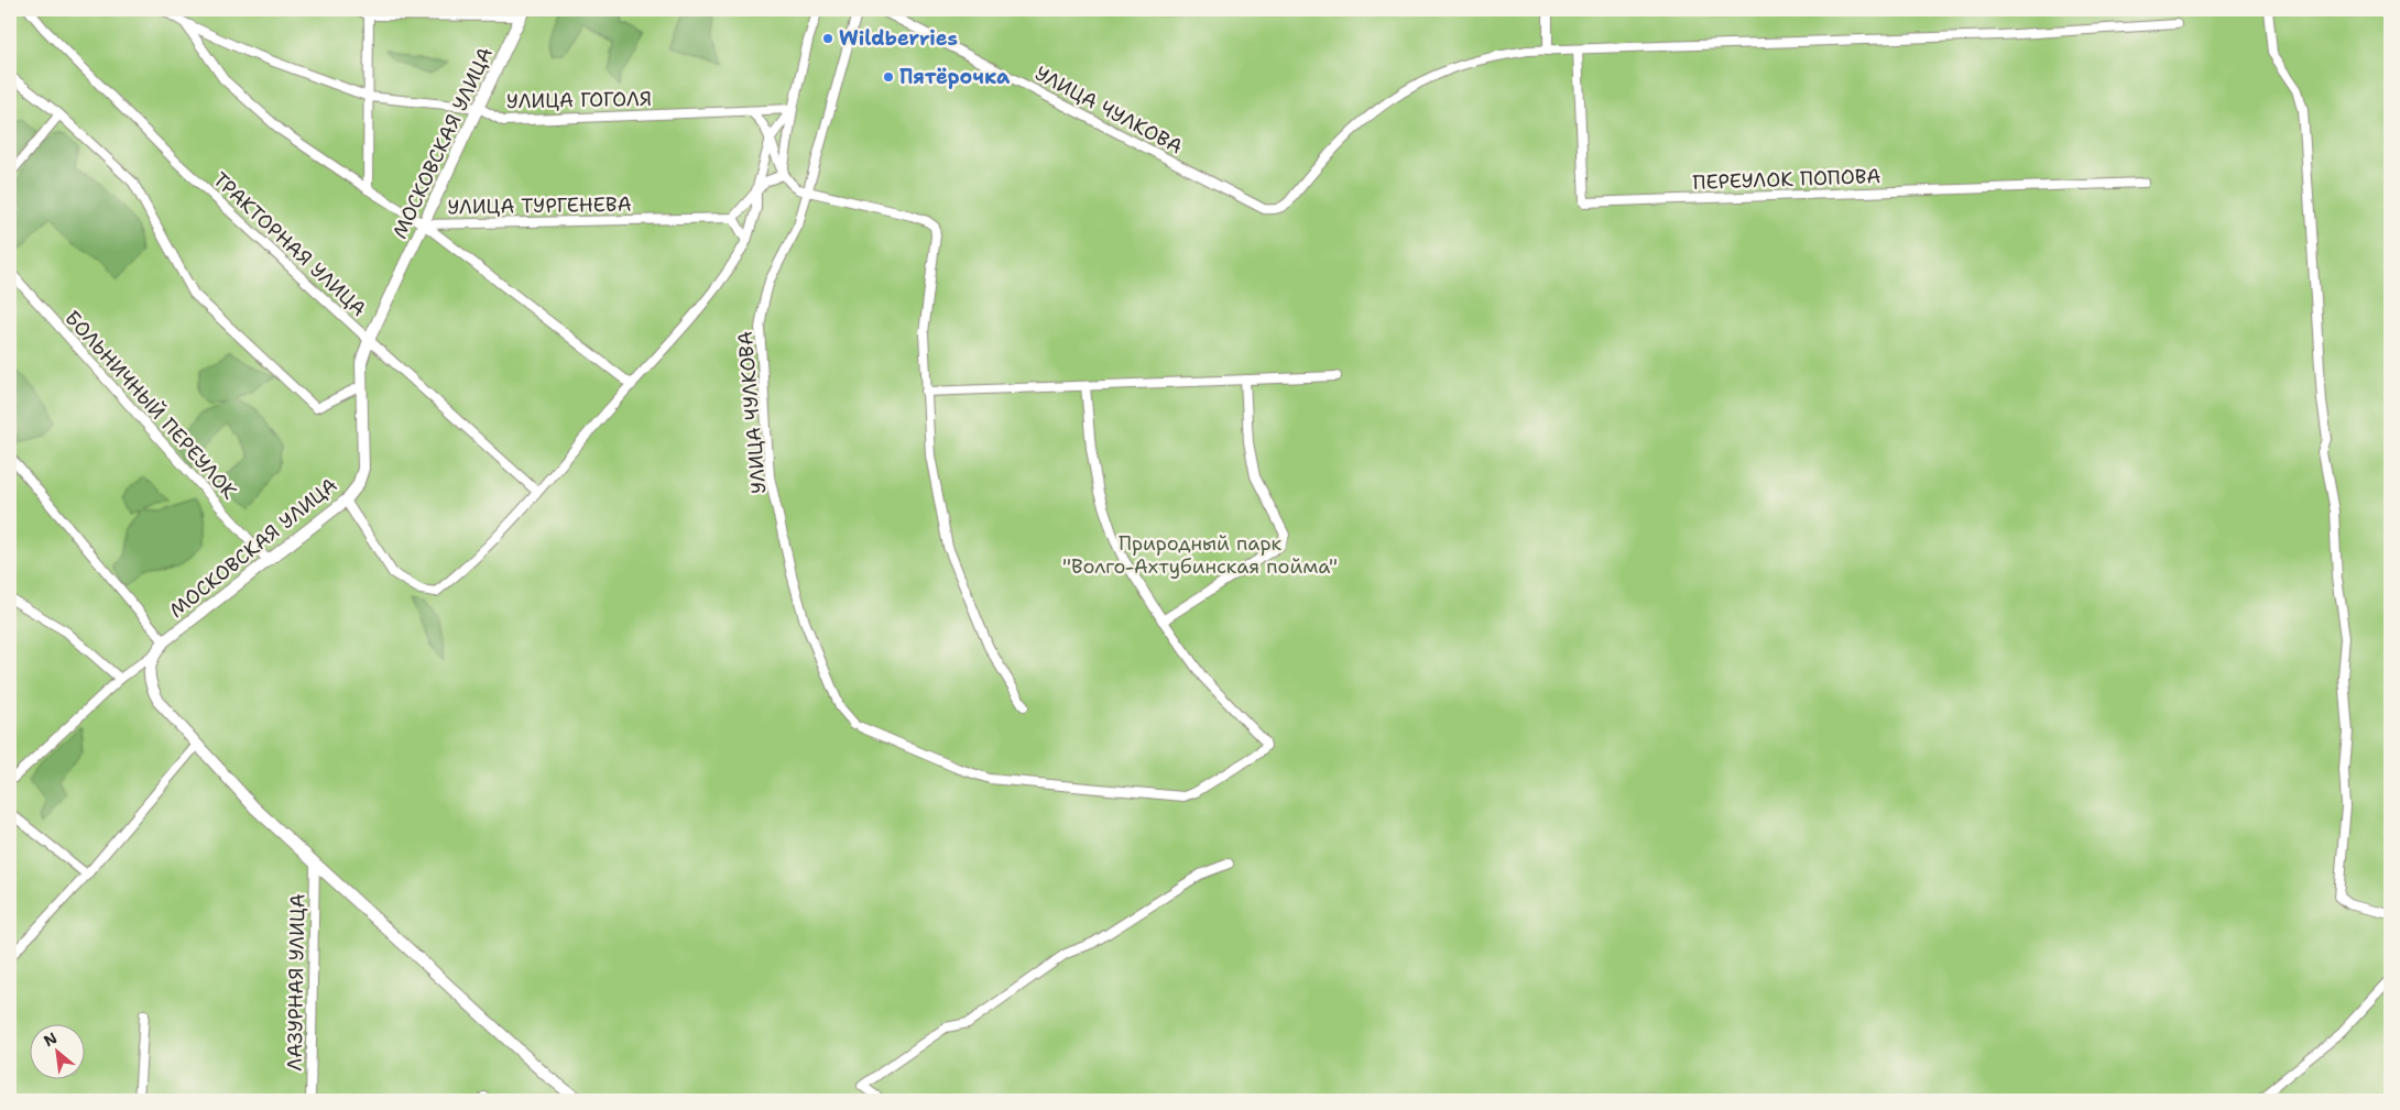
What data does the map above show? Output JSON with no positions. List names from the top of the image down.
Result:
{
  "streets": {
    "street": [
      "УЛИЦА ГОГОЛЯ",
      "УЛИЦА ЧУЛКОВА",
      "МОСКОВСКАЯ УЛИЦА",
      "ПЕРЕУЛОК ПОПОВА",
      "УЛИЦА ТУРГЕНЕВА",
      "ТРАКТОРНАЯ УЛИЦА",
      "БОЛЬНИЧНЫЙ ПЕРЕУЛОК",
      "ЛАЗУРНАЯ УЛИЦА"
    ]
  },
  "crossings": [
    ["УЛИЦА ГОГОЛЯ", "МОСКОВСКАЯ УЛИЦА"],
    ["УЛИЦА ГОГОЛЯ", "УЛИЦА ТУРГЕНЕВА"],
    ["МОСКОВСКАЯ УЛИЦА", "УЛИЦА ТУРГЕНЕВА"],
    ["МОСКОВСКАЯ УЛИЦА", "ТРАКТОРНАЯ УЛИЦА"],
    ["МОСКОВСКАЯ УЛИЦА", "БОЛЬНИЧНЫЙ ПЕРЕУЛОК"]
  ],
  "parks": ["Природный парк \"Волго-Ахтубинская пойма\""],
  "places": ["Wildberries", "Пятёрочка"],
  "north": "top left"
}
